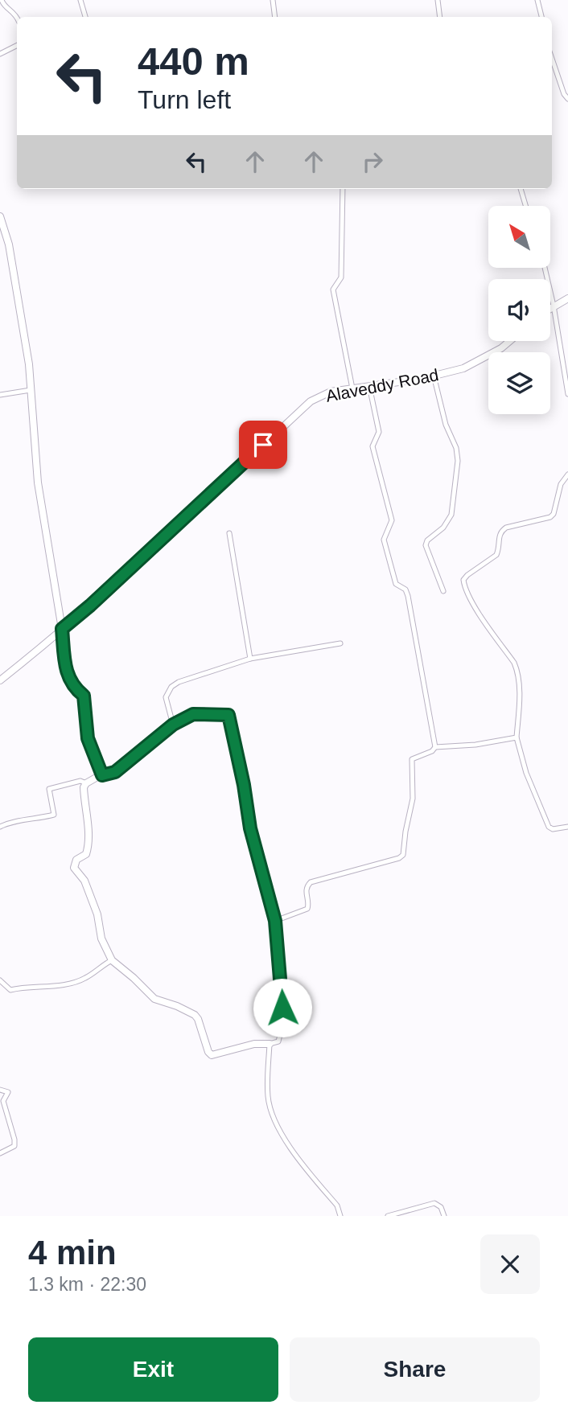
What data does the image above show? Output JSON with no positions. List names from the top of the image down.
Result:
{
  "streets": {
    "street": ["Alaveddy Road"]
  },
  "north": "top left",
  "page": {
    "turn": ["440 m", "Turn left"],
    "heading": ["4 min", "1.3 km · 22:30"],
    "buttons": ["Exit", "Share"]
  }
}
